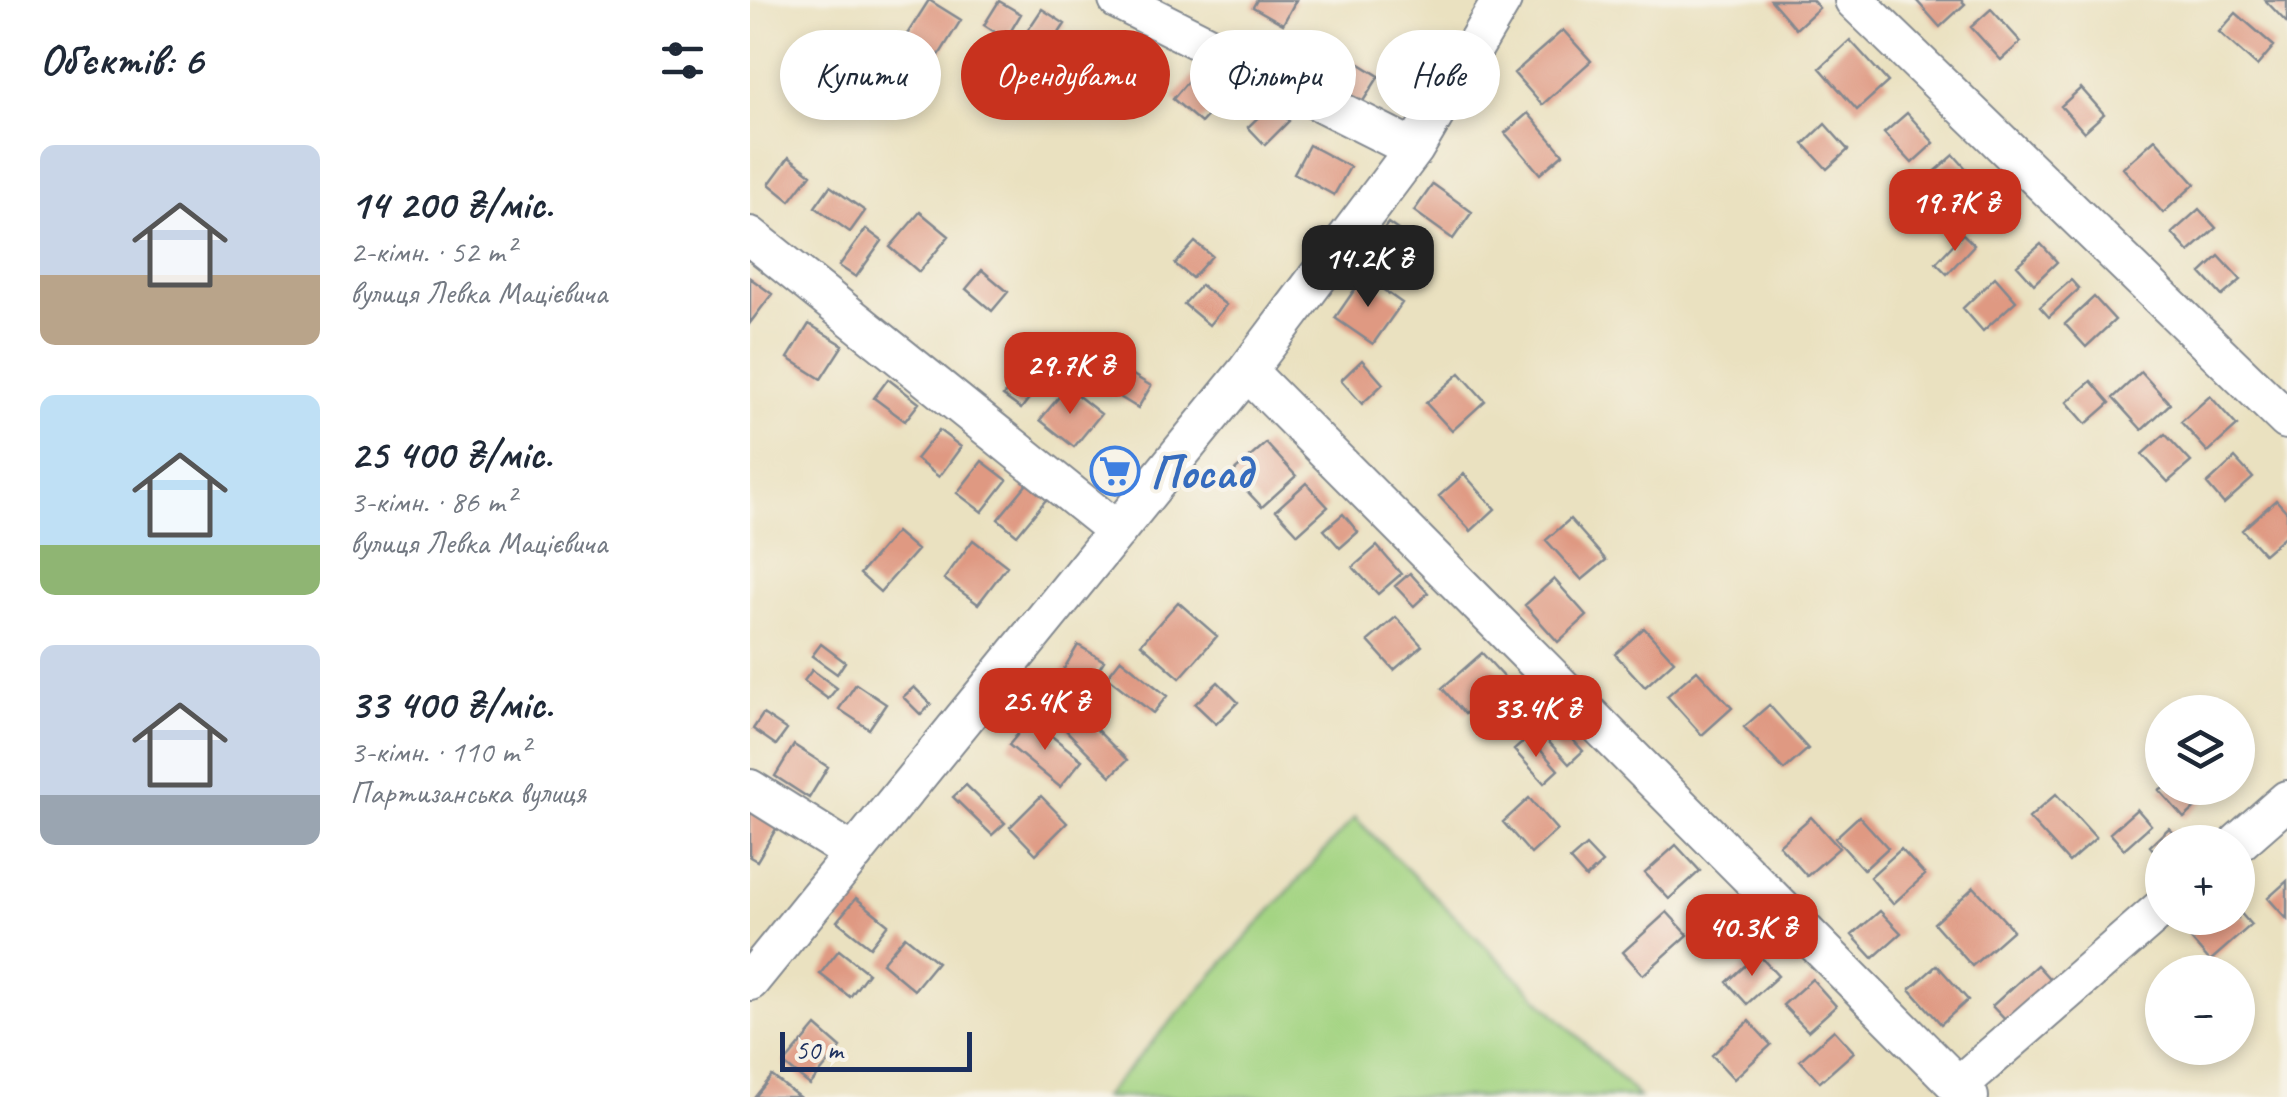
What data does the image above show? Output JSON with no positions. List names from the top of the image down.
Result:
{
  "places": {
    "supermarket": ["Посад"]
  },
  "scale_bar": "50 m",
  "page": {
    "heading": "Об’єктів: 6",
    "chip": [
      "Купити",
      "Орендувати",
      "Фільтри",
      "Нове"
    ],
    "list": [
      {
        "name": "14 200 ₴/міс.",
        "note": "2-кімн. · 52 m² · вулиця Левка Мацієвича"
      },
      {
        "name": "25 400 ₴/міс.",
        "note": "3-кімн. · 86 m² · вулиця Левка Мацієвича"
      },
      {
        "name": "33 400 ₴/міс.",
        "note": "3-кімн. · 110 m² · Партизанська вулиця"
      }
    ],
    "price": [
      "19.7K ₴",
      "14.2K ₴",
      "29.7K ₴",
      "25.4K ₴",
      "33.4K ₴",
      "40.3K ₴"
    ],
    "map_buttons": ["+", "−"],
    "scale": "50 m"
  }
}
